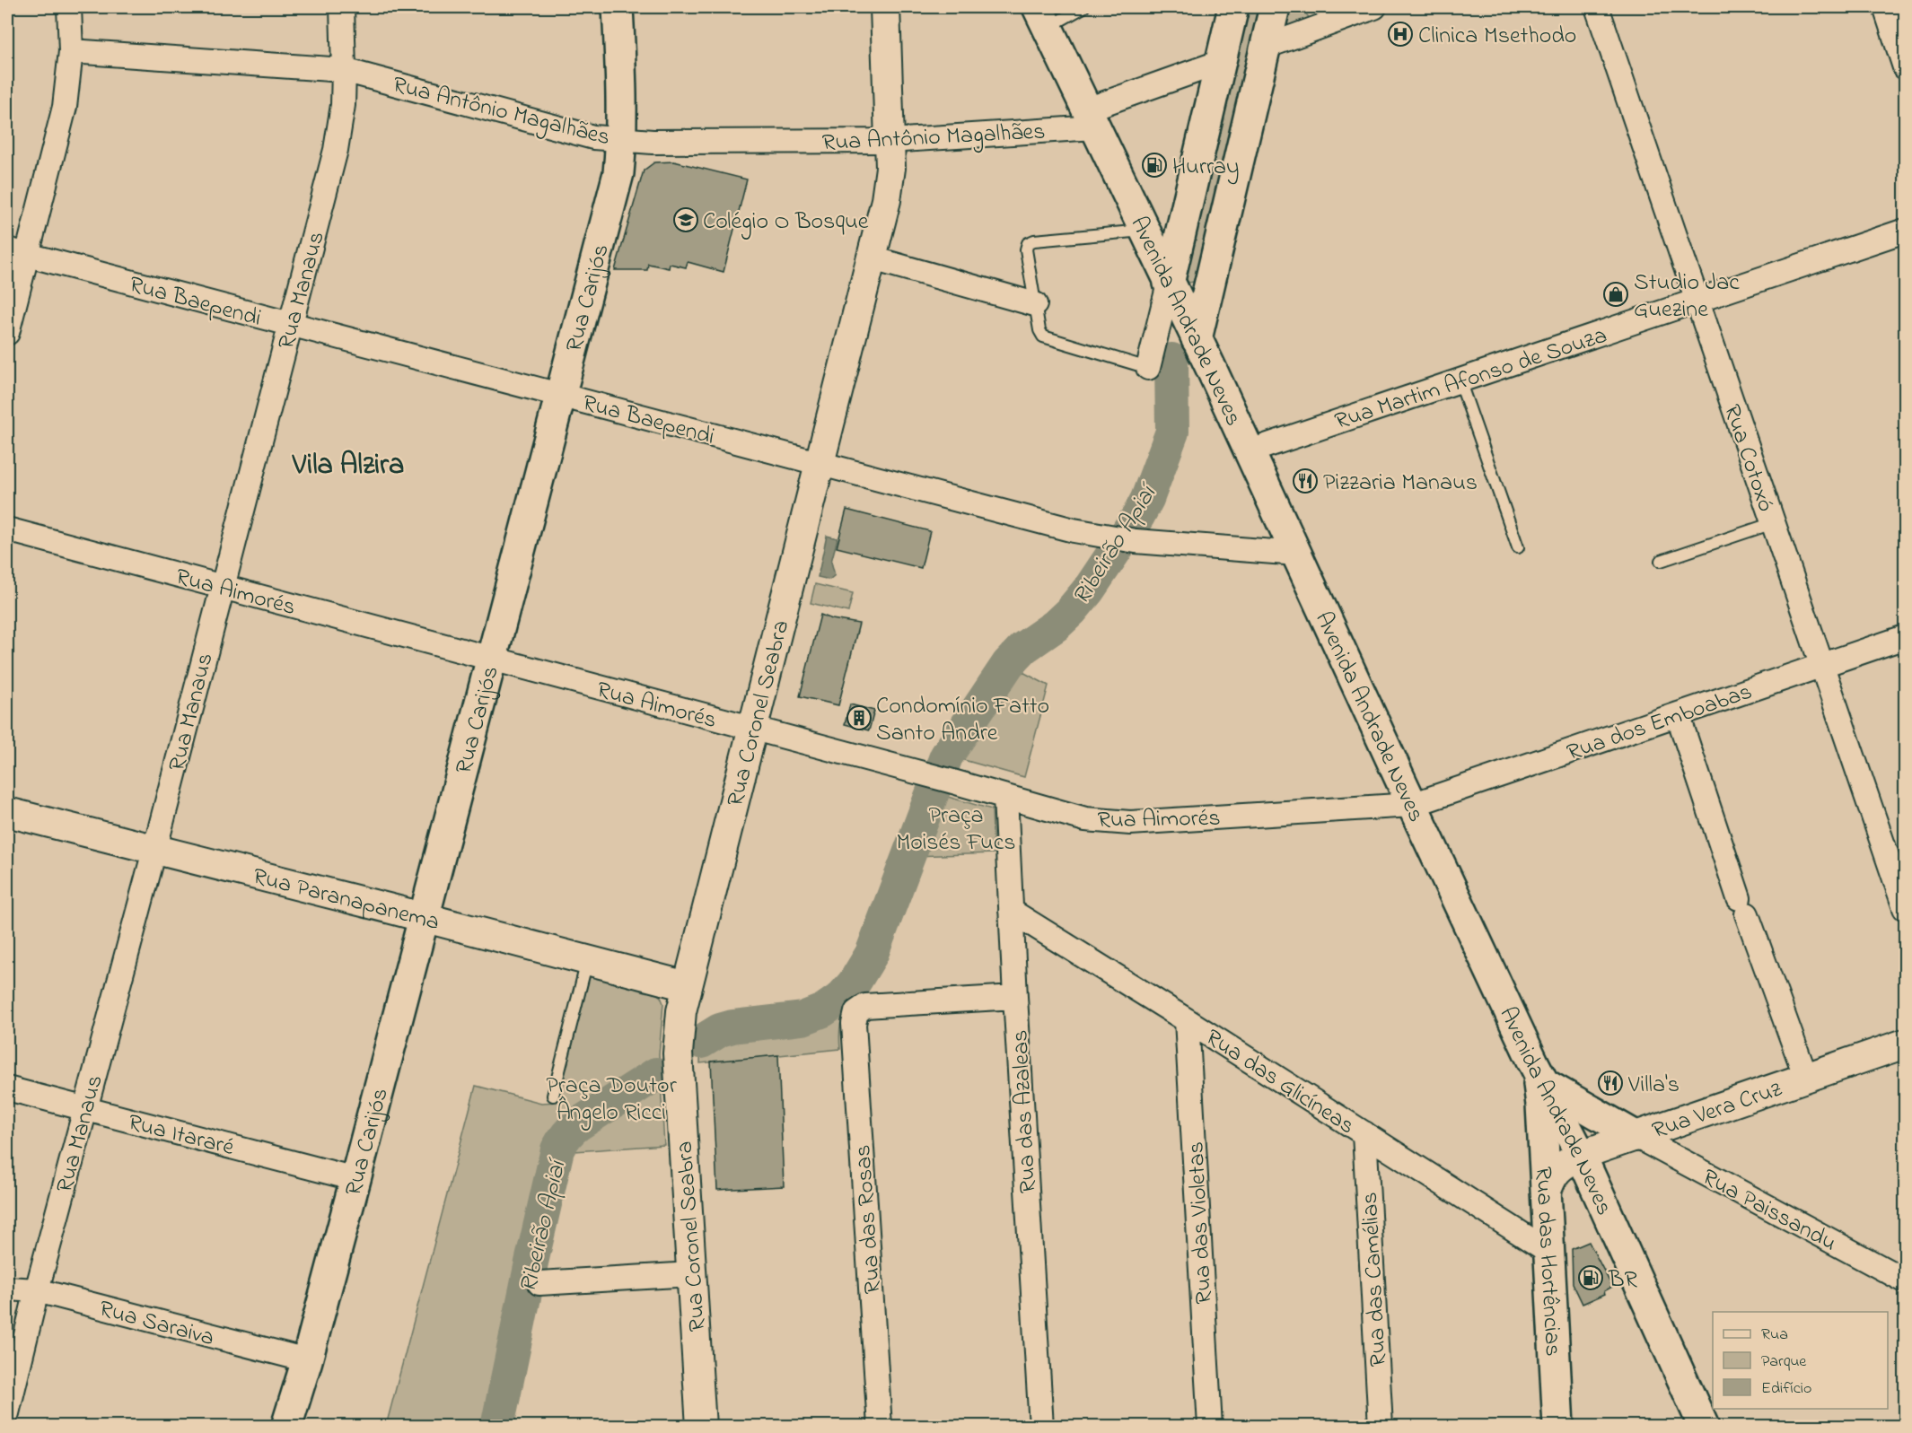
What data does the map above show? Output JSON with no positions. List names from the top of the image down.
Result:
{
  "streets": {
    "main road": ["Rua Carijós", "Avenida Andrade Neves", "Rua das Hortências"],
    "street": [
      "Rua Antônio Magalhães",
      "Rua Manaus",
      "Rua Baependi",
      "Rua Martim Afonso de Souza",
      "Rua Cotoxó",
      "Rua Aimorés",
      "Rua Coronel Seabra",
      "Rua dos Emboabas",
      "Rua Paranapanema",
      "Rua das Glicíneas",
      "Rua Vera Cruz",
      "Rua das Azaleas",
      "Rua Itararé",
      "Rua Paissandu",
      "Rua das Rosas",
      "Rua das Violetas",
      "Rua das Camélias",
      "Rua Saraiva"
    ]
  },
  "crossings": [
    ["Rua Antônio Magalhães", "Rua Manaus"],
    ["Rua Antônio Magalhães", "Rua Carijós"],
    ["Rua Antônio Magalhães", "Avenida Andrade Neves"],
    ["Rua Antônio Magalhães", "Rua Coronel Seabra"],
    ["Rua Manaus", "Rua Baependi"],
    ["Rua Manaus", "Rua Aimorés"],
    ["Rua Manaus", "Rua Paranapanema"],
    ["Rua Manaus", "Rua Itararé"],
    ["Rua Manaus", "Rua Saraiva"],
    ["Rua Carijós", "Rua Baependi"],
    ["Rua Carijós", "Rua Aimorés"],
    ["Rua Carijós", "Rua Paranapanema"],
    ["Rua Carijós", "Rua Itararé"],
    ["Rua Carijós", "Rua Saraiva"],
    ["Rua Baependi", "Avenida Andrade Neves"],
    ["Rua Baependi", "Rua Coronel Seabra"],
    ["Avenida Andrade Neves", "Rua Martim Afonso de Souza"],
    ["Avenida Andrade Neves", "Rua Aimorés"],
    ["Avenida Andrade Neves", "Rua dos Emboabas"],
    ["Avenida Andrade Neves", "Rua Vera Cruz"],
    ["Avenida Andrade Neves", "Rua das Hortências"],
    ["Rua Martim Afonso de Souza", "Rua Cotoxó"],
    ["Rua Cotoxó", "Rua dos Emboabas"],
    ["Rua Aimorés", "Rua Coronel Seabra"],
    ["Rua Aimorés", "Rua dos Emboabas"],
    ["Rua Aimorés", "Rua das Azaleas"],
    ["Rua Coronel Seabra", "Rua Paranapanema"],
    ["Rua das Glicíneas", "Rua das Azaleas"],
    ["Rua das Glicíneas", "Rua das Violetas"],
    ["Rua das Glicíneas", "Rua das Hortências"],
    ["Rua das Glicíneas", "Rua das Camélias"],
    ["Rua Vera Cruz", "Rua Paissandu"],
    ["Rua Vera Cruz", "Rua das Hortências"],
    ["Rua das Azaleas", "Rua das Rosas"]
  ],
  "districts": ["Vila Alzira"],
  "water": ["Ribeirão Apiaí"],
  "parks": ["Praça Moisés Fucs", "Praça Doutor Ângelo Ricci"],
  "places": {
    "hospital": ["Clinica Msethodo"],
    "fuel station": ["Hurray", "BR"],
    "school or university": ["Colégio O Bosque"],
    "shop": ["Studio Jac Guezine"],
    "restaurant": ["Pizzaria Manaus", "Villa's"],
    "building": ["Condomínio Fatto Santo Andre"]
  },
  "legend": ["Rua", "Parque", "Edifício"]
}
